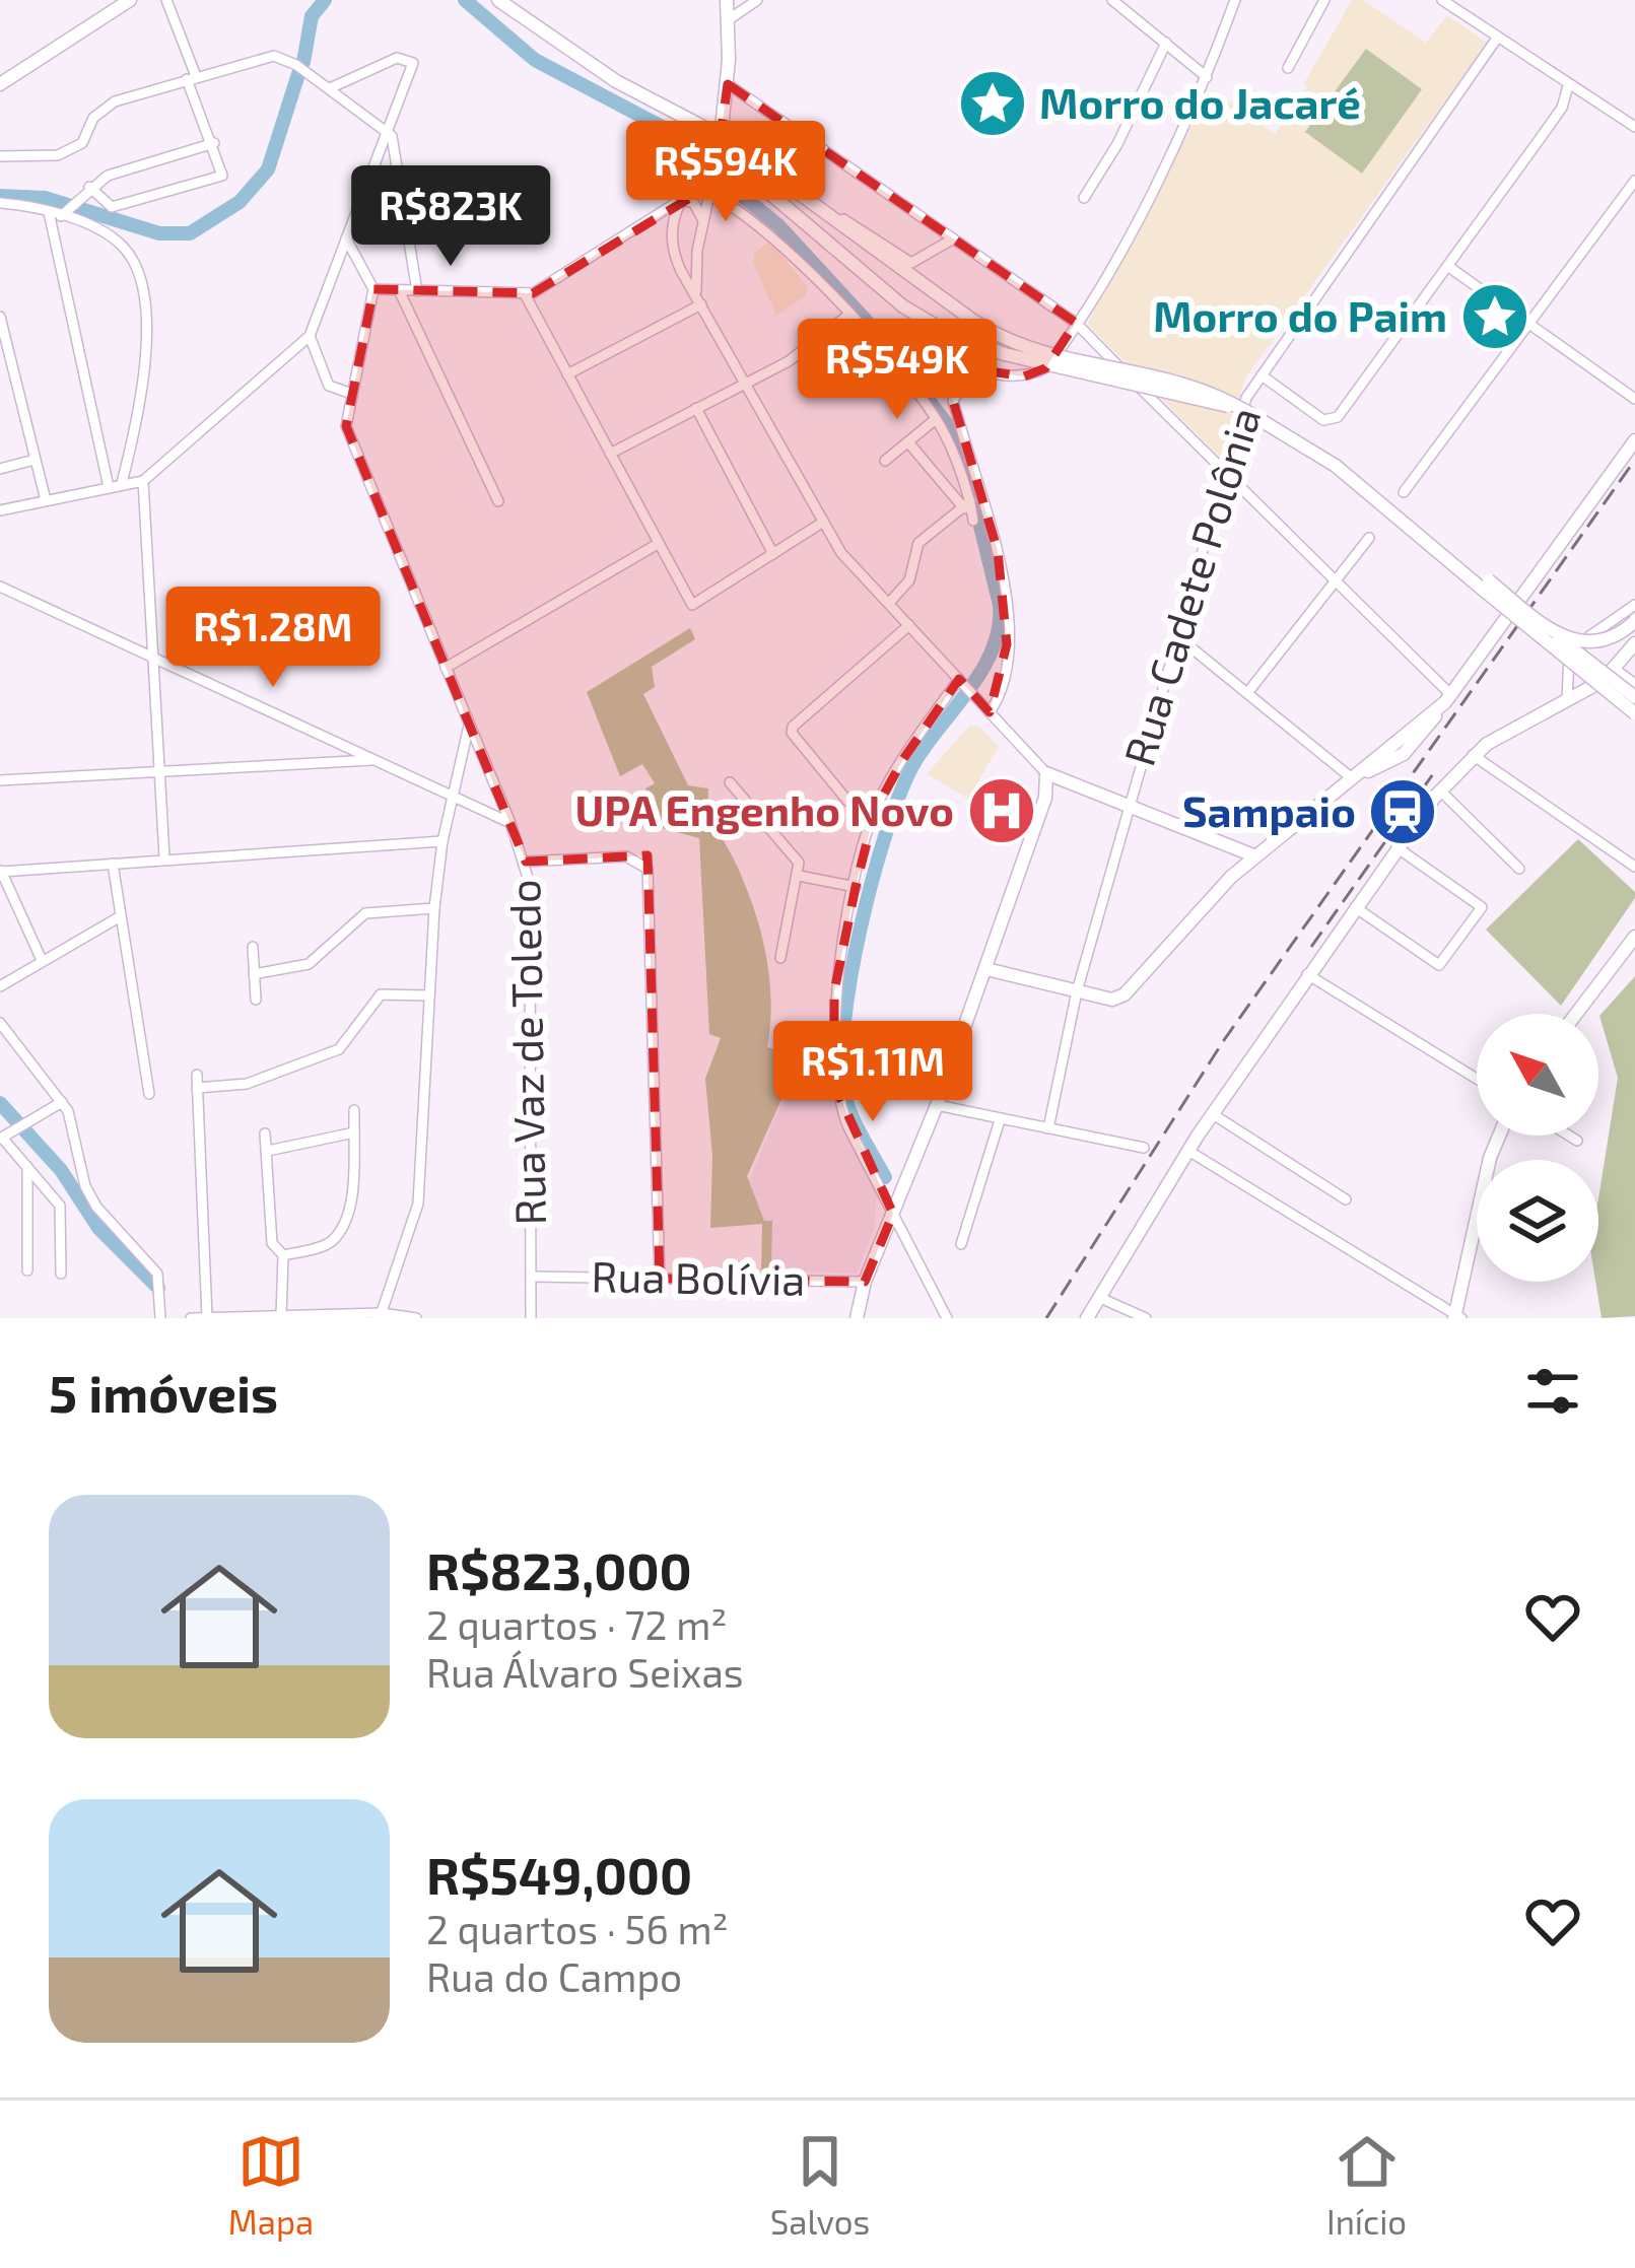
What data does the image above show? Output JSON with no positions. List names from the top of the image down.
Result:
{
  "streets": {
    "street": ["Rua Cadete Polônia", "Rua Vaz de Toledo", "Rua Bolívia"]
  },
  "crossings": [
    ["Rua Vaz de Toledo", "Rua Bolívia"]
  ],
  "places": {
    "place": ["Morro do Jacaré", "Morro do Paim"],
    "hospital": ["UPA Engenho Novo"],
    "station": ["Sampaio"]
  },
  "north": "top left",
  "page": {
    "price": [
      "R$594K",
      "R$823K",
      "R$549K",
      "R$1.28M",
      "R$1.11M"
    ],
    "heading": "5 imóveis",
    "list": [
      {
        "name": "R$823,000",
        "note": "2 quartos · 72 m² · Rua Álvaro Seixas"
      },
      {
        "name": "R$549,000",
        "note": "2 quartos · 56 m² · Rua do Campo"
      }
    ],
    "tabs": ["Mapa", "Salvos", "Início"]
  }
}
